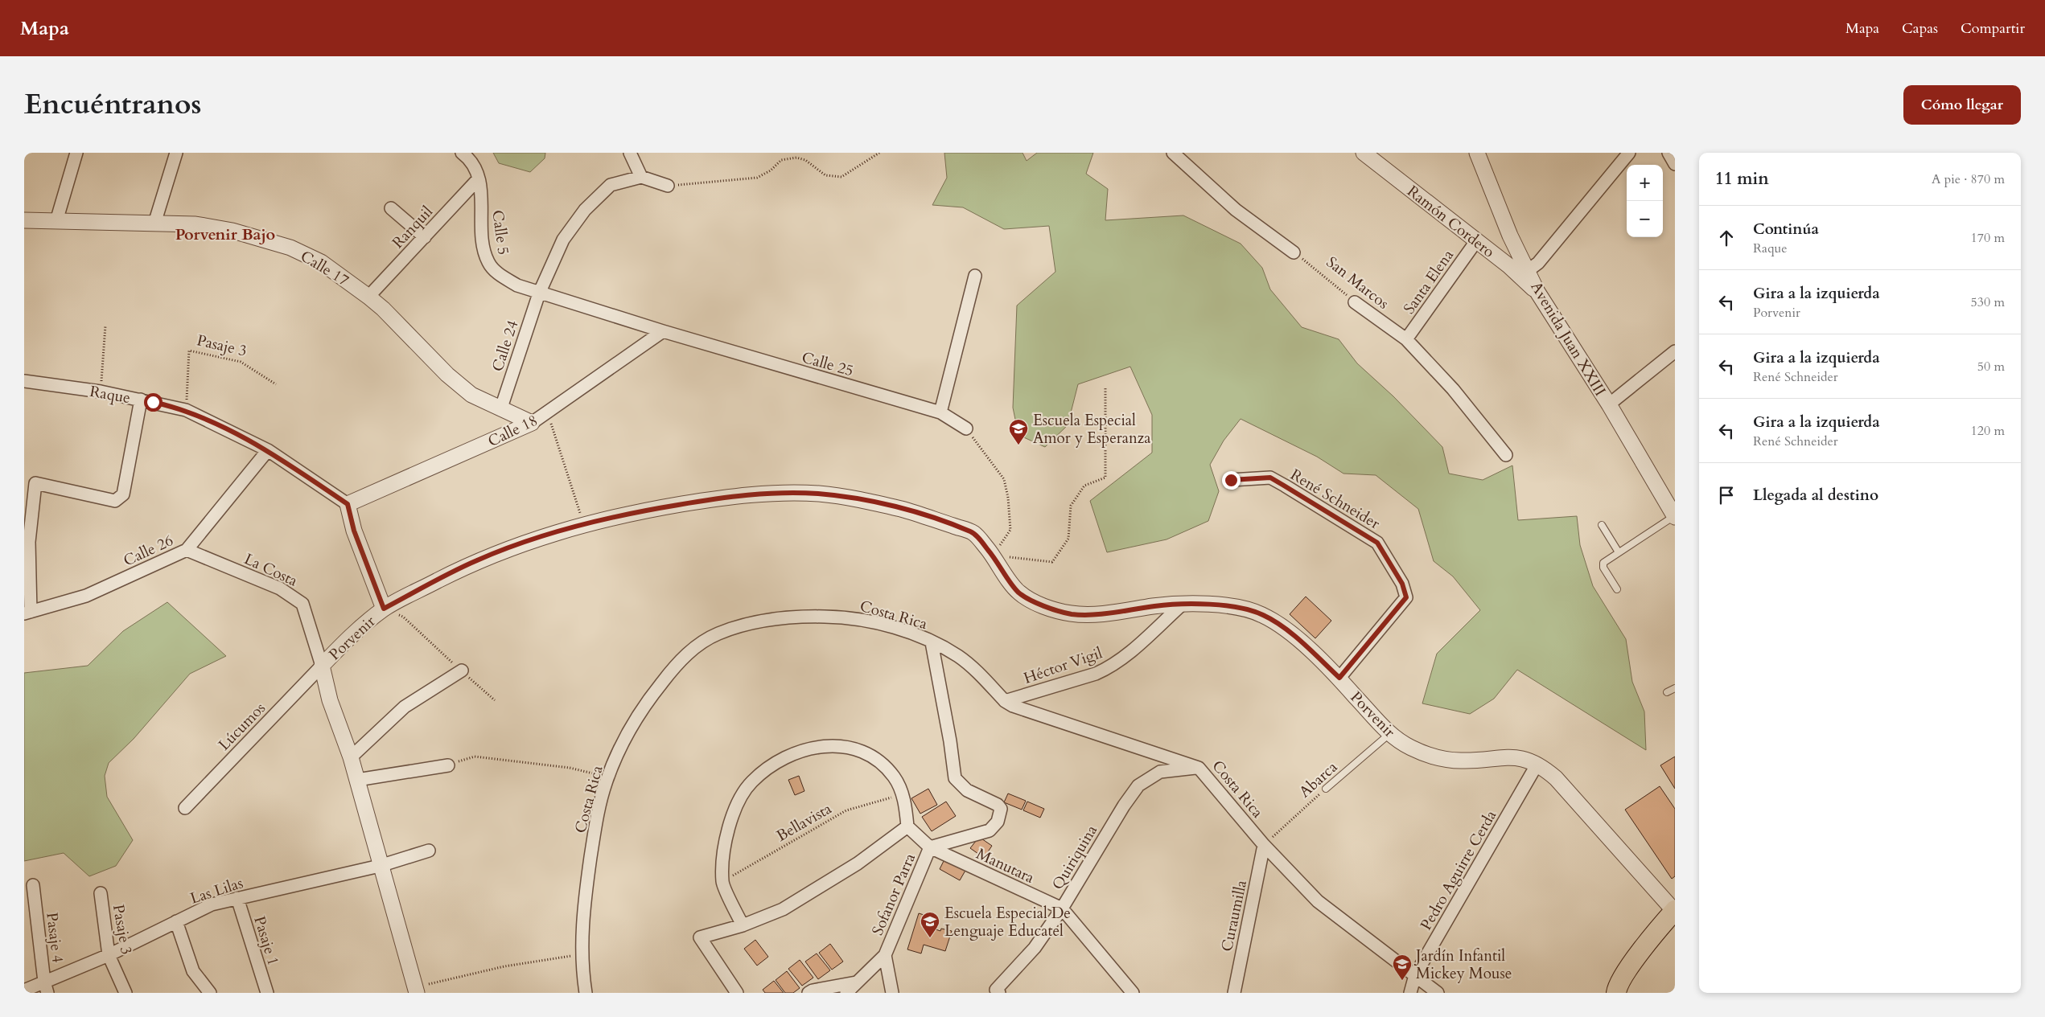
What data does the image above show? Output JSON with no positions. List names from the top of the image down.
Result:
{
  "streets": {
    "street": [
      "Ramón Cordero",
      "Ranquil",
      "Calle 5",
      "Calle 17",
      "Santa Elena",
      "San Marcos",
      "Avenida Juan XXIII",
      "Pasaje 3",
      "Calle 24",
      "Calle 25",
      "Raque",
      "Calle 18",
      "René Schneider",
      "Calle 26",
      "La Costa",
      "Costa Rica",
      "Porvenir",
      "Héctor Vigil",
      "Lúcumos",
      "Quiriquina",
      "Manutara",
      "Pedro Aguirre Cerda",
      "Las Lilas",
      "Sofanor Parra",
      "Curaumilla",
      "Pasaje 4",
      "Pasaje 1"
    ],
    "lane": ["Abarca"],
    "path": ["Bellavista"]
  },
  "crossings": [
    ["Ramón Cordero", "Santa Elena"],
    ["Ramón Cordero", "Avenida Juan XXIII"],
    ["Ranquil", "Calle 5"],
    ["Ranquil", "Calle 17"],
    ["Calle 5", "Calle 24"],
    ["Calle 5", "Calle 25"],
    ["Calle 17", "Calle 24"],
    ["Calle 17", "Calle 18"],
    ["Santa Elena", "San Marcos"],
    ["Pasaje 3", "Raque"],
    ["Pasaje 3", "Las Lilas"],
    ["Calle 24", "Calle 25"],
    ["Calle 25", "Calle 18"],
    ["Raque", "Calle 18"],
    ["Raque", "Calle 26"],
    ["René Schneider", "Porvenir"],
    ["Calle 26", "La Costa"],
    ["La Costa", "Porvenir"],
    ["La Costa", "Lúcumos"],
    ["Costa Rica", "Héctor Vigil"],
    ["Costa Rica", "Abarca"],
    ["Costa Rica", "Quiriquina"],
    ["Costa Rica", "Pedro Aguirre Cerda"],
    ["Costa Rica", "Sofanor Parra"],
    ["Costa Rica", "Curaumilla"],
    ["Porvenir", "Héctor Vigil"],
    ["Porvenir", "Lúcumos"],
    ["Porvenir", "Abarca"],
    ["Porvenir", "Pedro Aguirre Cerda"],
    ["Porvenir", "Las Lilas"],
    ["Abarca", "Curaumilla"],
    ["Quiriquina", "Manutara"],
    ["Manutara", "Sofanor Parra"],
    ["Las Lilas", "Pasaje 4"],
    ["Las Lilas", "Pasaje 1"]
  ],
  "districts": ["Porvenir Bajo"],
  "places": {
    "school or university": ["Escuela Especial Amor y Esperanza", "Escuela Especial De Lenguaje Educatel", "Jardín Infantil Mickey Mouse"]
  },
  "page": {
    "header": "Mapa",
    "nav": ["Mapa", "Capas", "Compartir"],
    "title": "Encuéntranos",
    "buttons": "Cómo llegar",
    "heading": ["11 min", "A pie · 870 m"],
    "map_buttons": ["+", "−"],
    "list": [
      ["Continúa", "Raque", "170 m"],
      ["Gira a la izquierda", "Porvenir", "530 m"],
      ["Gira a la izquierda", "René Schneider", "50 m"],
      ["Gira a la izquierda", "René Schneider", "120 m"],
      "Llegada al destino"
    ]
  }
}
